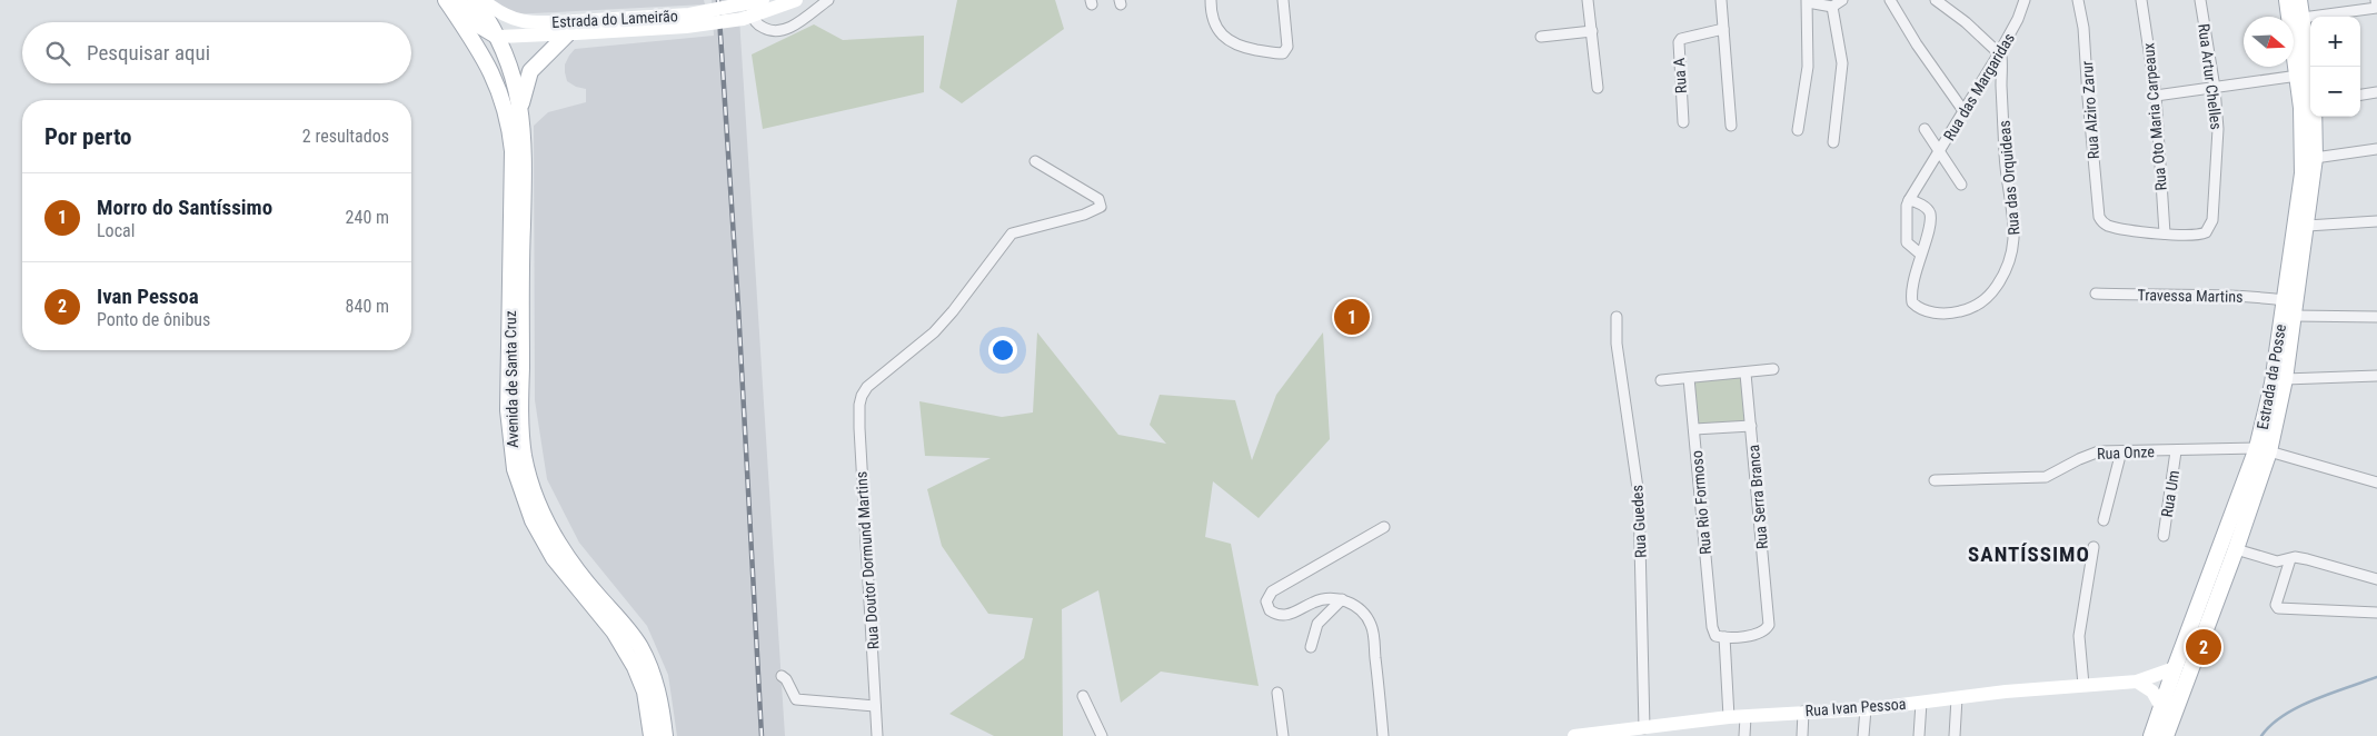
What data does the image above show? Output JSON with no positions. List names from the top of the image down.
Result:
{
  "streets": {
    "main road": ["Estrada da Posse", "Avenida de Santa Cruz"],
    "street": [
      "Estrada do Lameirão",
      "Rua A",
      "Rua Artur Chelles",
      "Rua das Margaridas",
      "Rua Alziro Zarur",
      "Rua Oto Maria Carpeaux",
      "Rua das Orquideas",
      "Travessa Martins",
      "Rua Onze",
      "Rua Um",
      "Rua Serra Branca",
      "Rua Rio Formoso",
      "Rua Guedes",
      "Rua Doutor Dormund Martins",
      "Rua Ivan Pessoa"
    ]
  },
  "crossings": [
    ["Estrada do Lameirão", "Avenida de Santa Cruz"],
    ["Rua Artur Chelles", "Rua Alziro Zarur"],
    ["Rua Artur Chelles", "Rua Oto Maria Carpeaux"],
    ["Rua das Margaridas", "Rua das Orquideas"],
    ["Rua Alziro Zarur", "Rua Oto Maria Carpeaux"],
    ["Travessa Martins", "Estrada da Posse"],
    ["Estrada da Posse", "Rua Onze"],
    ["Estrada da Posse", "Rua Ivan Pessoa"],
    ["Rua Onze", "Rua Um"],
    ["Rua Serra Branca", "Rua Rio Formoso"],
    ["Rua Guedes", "Rua Ivan Pessoa"]
  ],
  "districts": ["SANTÍSSIMO"],
  "north": "right",
  "page": {
    "map_buttons": ["+", "−"],
    "search": "Pesquisar aqui",
    "heading": ["Por perto", "2 resultados"],
    "list": [
      {
        "mark": "1",
        "name": "Morro do Santíssimo",
        "note": "Local",
        "value": "240 m"
      },
      {
        "mark": "2",
        "name": "Ivan Pessoa",
        "note": "Ponto de ônibus",
        "value": "840 m"
      }
    ],
    "pins": ["1", "2"]
  }
}
